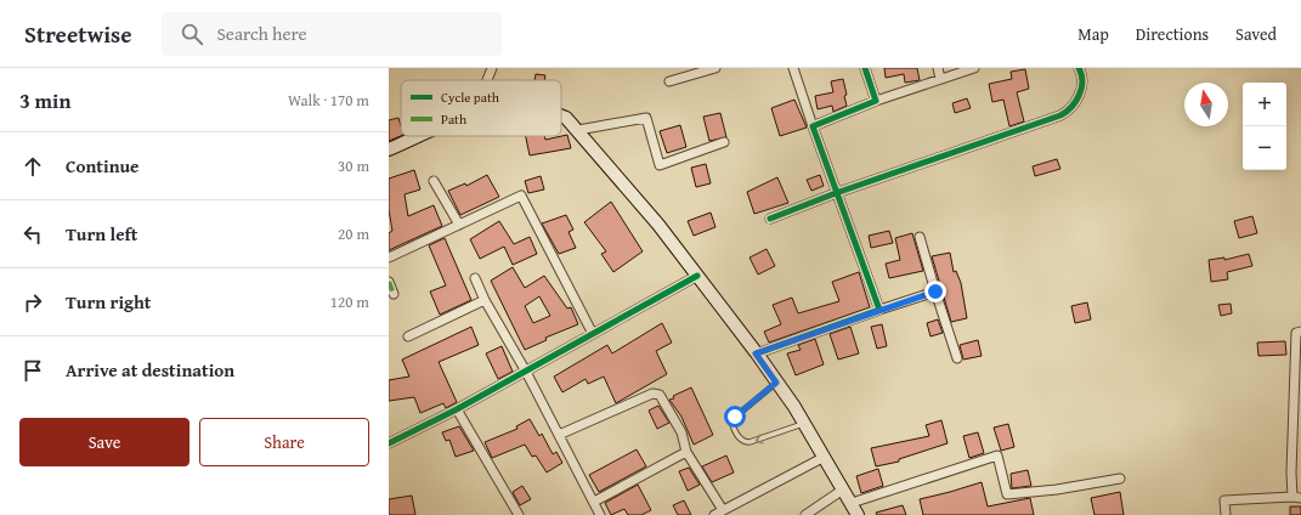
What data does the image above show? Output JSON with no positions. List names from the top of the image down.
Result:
{
  "legend": ["Cycle path", "Path"],
  "north": "top",
  "page": {
    "header": "Streetwise",
    "search": "Search here",
    "nav": ["Map", "Directions", "Saved"],
    "heading": ["3 min", "Walk · 170 m"],
    "map_buttons": ["+", "−"],
    "list": [
      ["Continue", "30 m"],
      ["Turn left", "20 m"],
      ["Turn right", "120 m"],
      "Arrive at destination"
    ],
    "buttons": ["Save", "Share"]
  }
}
